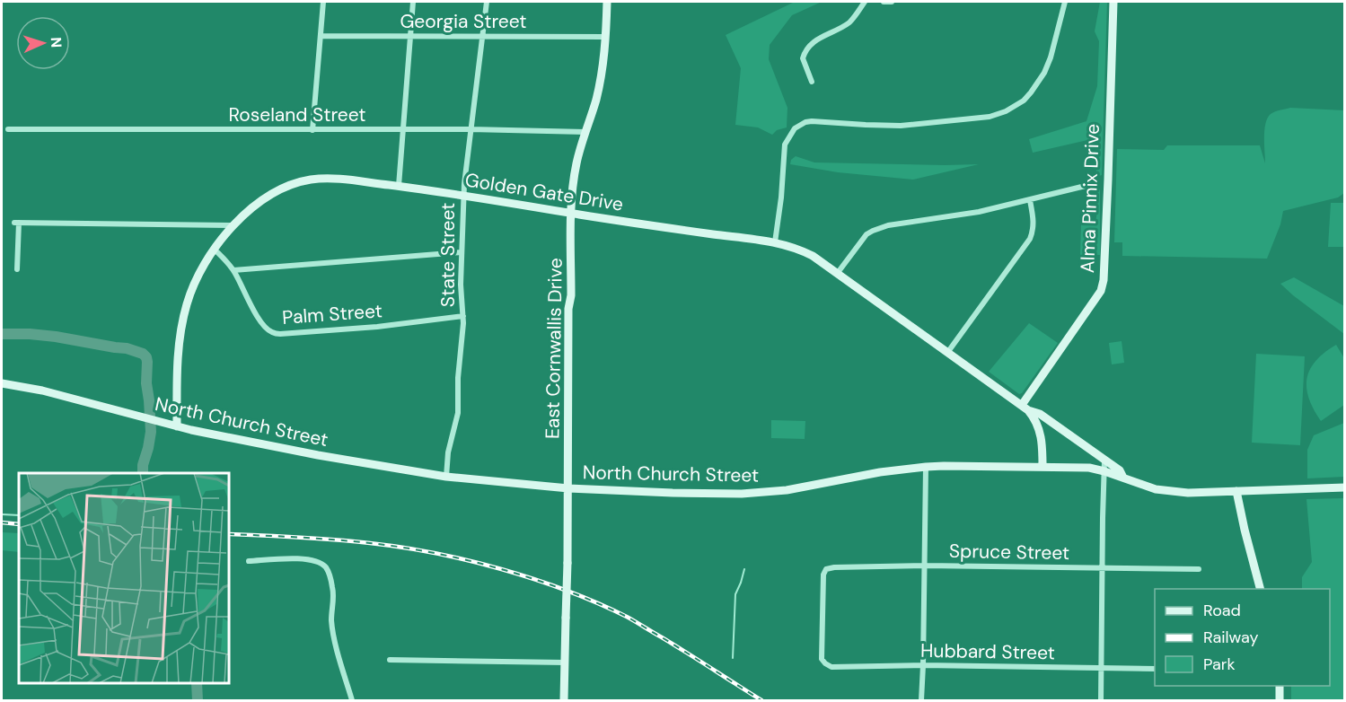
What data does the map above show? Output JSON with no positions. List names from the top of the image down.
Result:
{
  "streets": {
    "main road": [
      "Golden Gate Drive",
      "Alma Pinnix Drive",
      "East Cornwallis Drive",
      "North Church Street"
    ],
    "street": [
      "Georgia Street",
      "Roseland Street",
      "State Street",
      "Palm Street",
      "Spruce Street",
      "Hubbard Street"
    ]
  },
  "crossings": [
    ["Georgia Street", "State Street"],
    ["Georgia Street", "East Cornwallis Drive"],
    ["Roseland Street", "State Street"],
    ["Roseland Street", "East Cornwallis Drive"],
    ["Golden Gate Drive", "Alma Pinnix Drive"],
    ["Golden Gate Drive", "State Street"],
    ["Golden Gate Drive", "Palm Street"],
    ["Golden Gate Drive", "East Cornwallis Drive"],
    ["Golden Gate Drive", "North Church Street"],
    ["State Street", "Palm Street"],
    ["State Street", "North Church Street"],
    ["East Cornwallis Drive", "North Church Street"],
    ["Spruce Street", "Hubbard Street"]
  ],
  "legend": ["Road", "Railway", "Park"],
  "north": "right"
}
